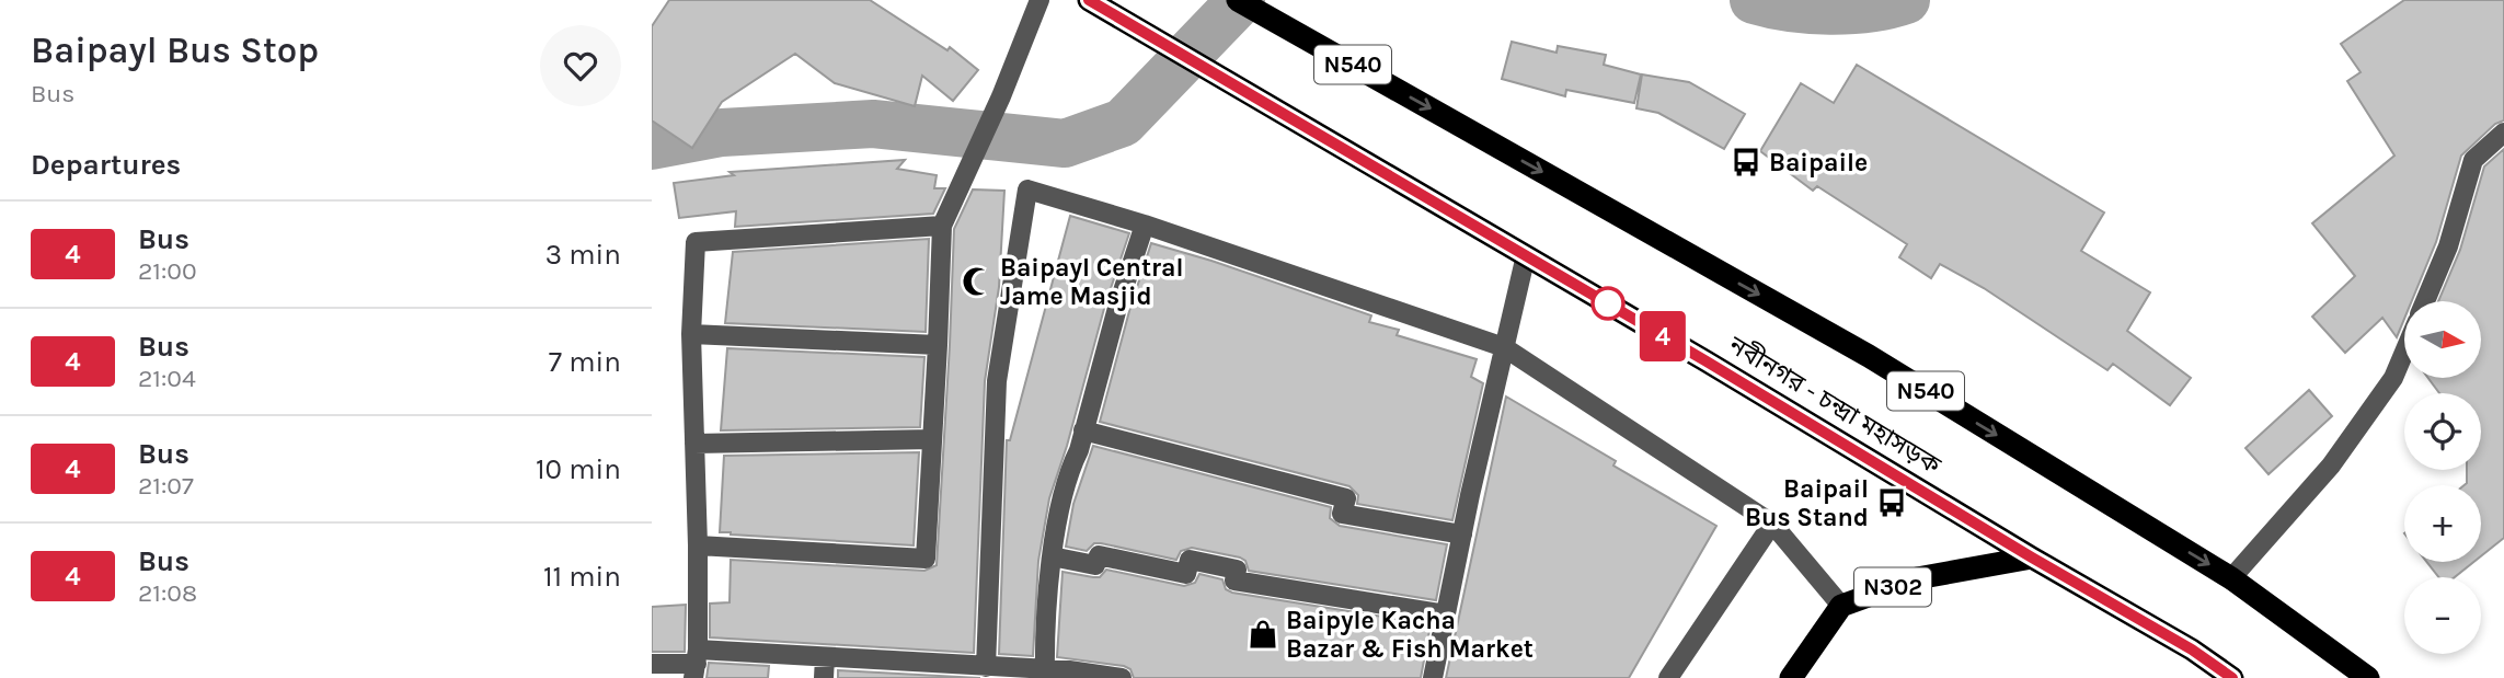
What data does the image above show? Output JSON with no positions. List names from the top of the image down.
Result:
{
  "streets": {
    "highway": ["N540", "নবীনগর - চন্দ্রা মহাসড়ক", "N302"]
  },
  "crossings": [
    ["নবীনগর - চন্দ্রা মহাসড়ক", "N302"]
  ],
  "places": {
    "bus stop": ["Baipaile", "Baipail Bus Stand"],
    "mosque": ["Baipayl Central Jame Masjid"],
    "shop": ["Baipyle Kacha Bazar & Fish Market"]
  },
  "lines": ["bus line 4"],
  "north": "right",
  "page": {
    "heading": [
      ["Baipayl Bus Stop", "Bus"],
      "Departures"
    ],
    "on_map": "4",
    "list": [
      {
        "mark": "4",
        "name": "Bus",
        "note": "21:00",
        "value": "3 min"
      },
      {
        "mark": "4",
        "name": "Bus",
        "note": "21:04",
        "value": "7 min"
      },
      {
        "mark": "4",
        "name": "Bus",
        "note": "21:07",
        "value": "10 min"
      },
      {
        "mark": "4",
        "name": "Bus",
        "note": "21:08",
        "value": "11 min"
      }
    ],
    "map_buttons": ["+", "−"]
  }
}
